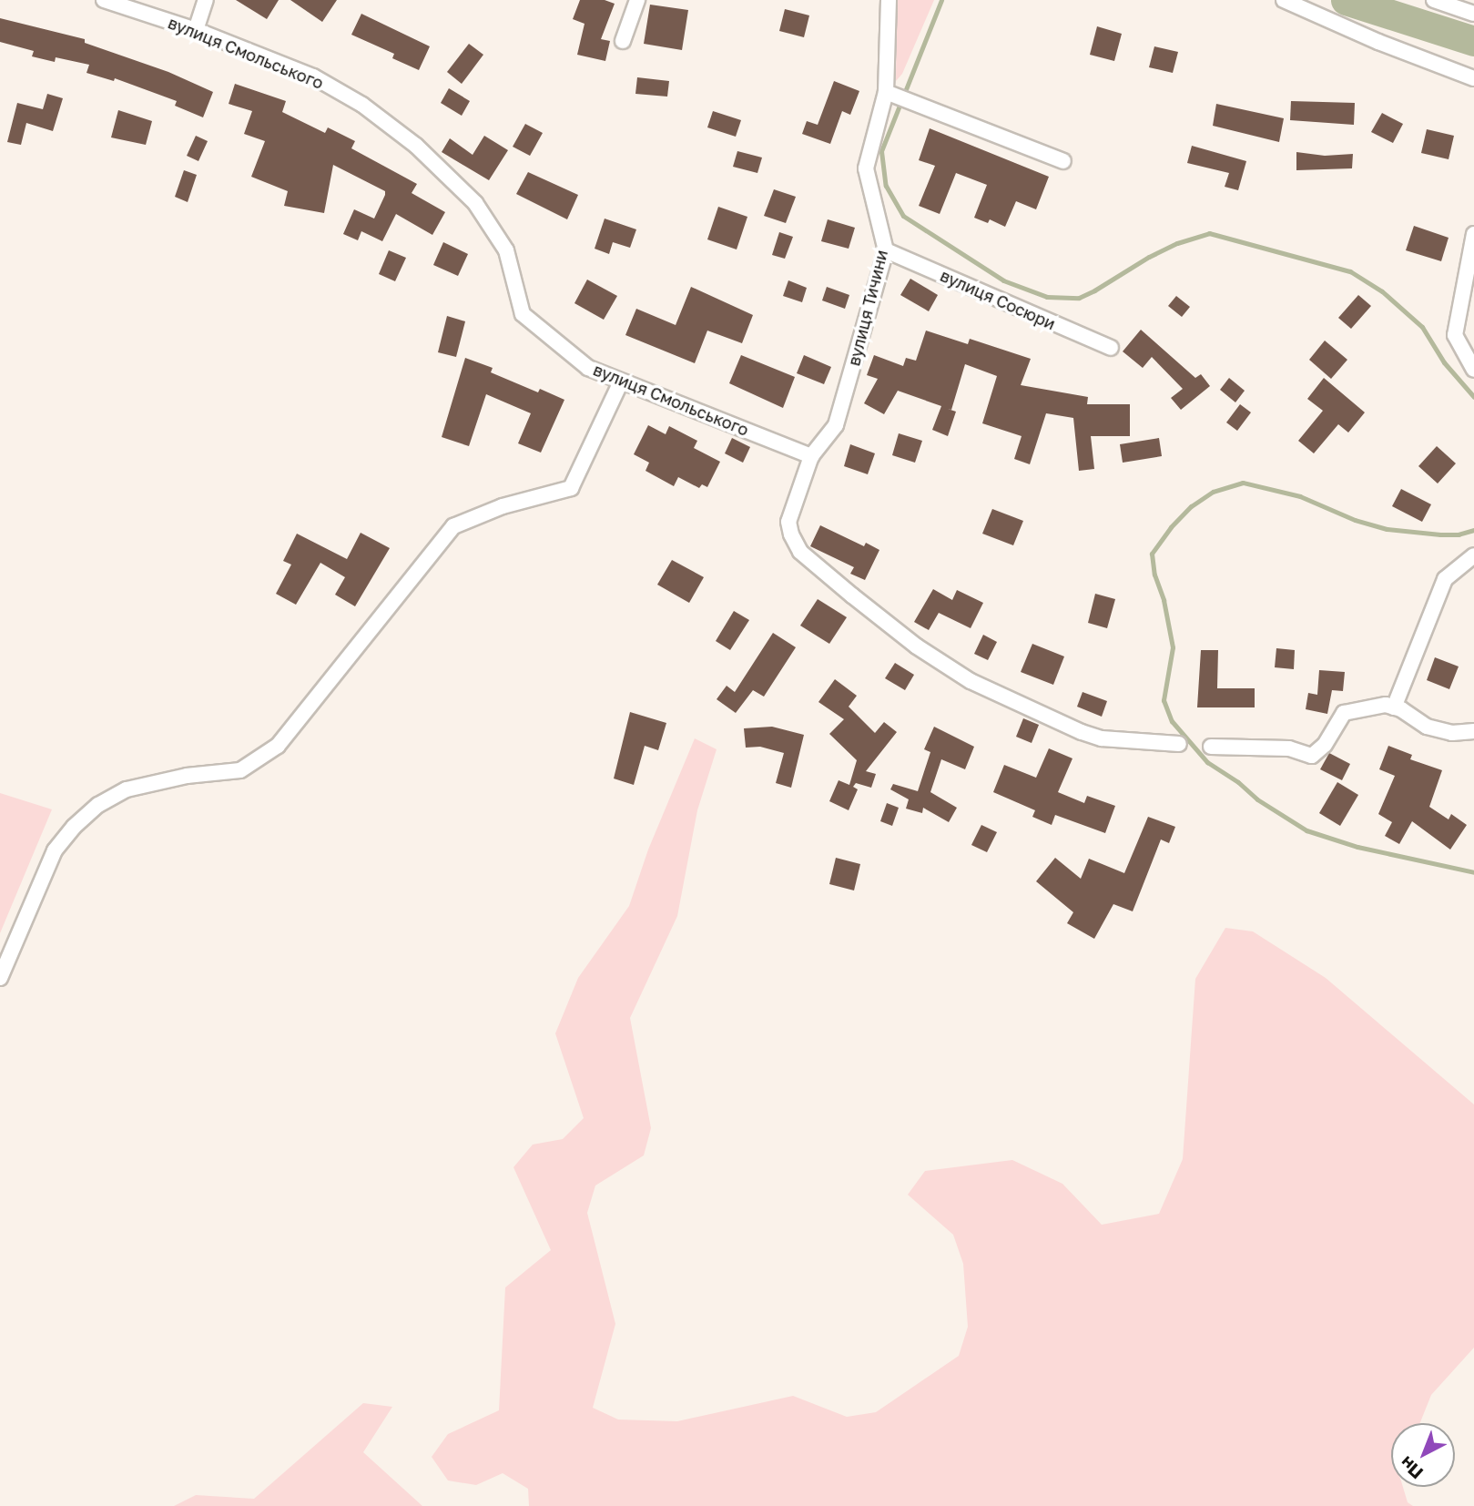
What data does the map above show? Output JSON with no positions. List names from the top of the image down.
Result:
{
  "streets": {
    "street": ["вулиця Смольського", "вулиця Сосюри", "вулиця Тичини"]
  },
  "crossings": [
    ["вулиця Смольського", "вулиця Тичини"],
    ["вулиця Сосюри", "вулиця Тичини"]
  ],
  "north": "bottom left"
}
